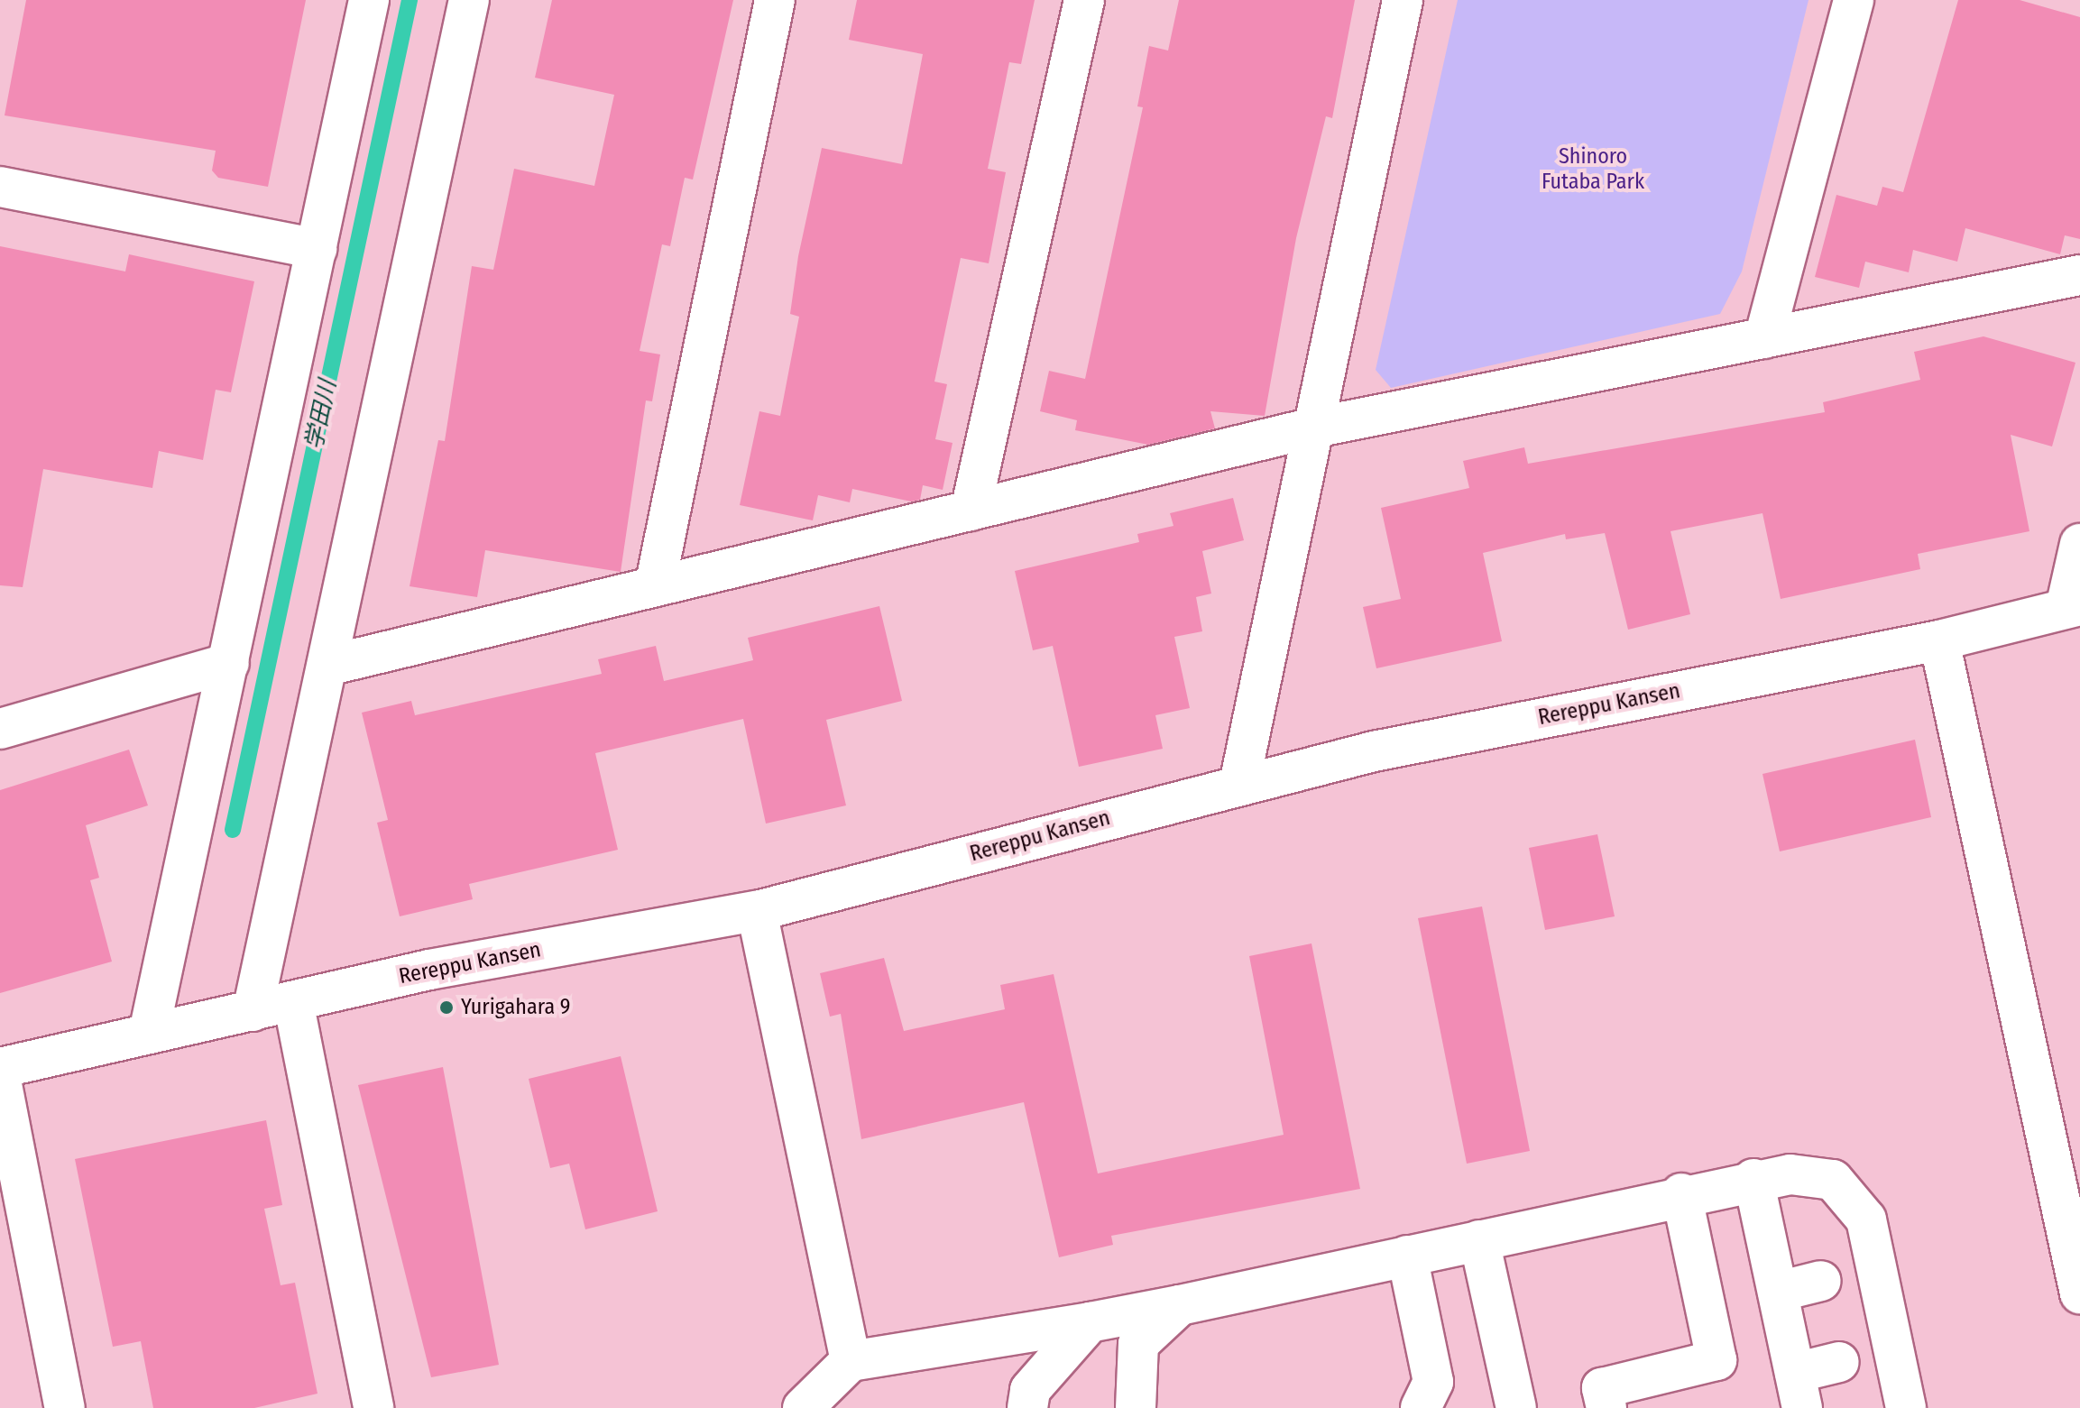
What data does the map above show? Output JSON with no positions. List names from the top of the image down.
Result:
{
  "streets": {
    "street": ["Rereppu Kansen"]
  },
  "water": ["学田川"],
  "parks": ["Shinoro Futaba Park"],
  "places": ["Yurigahara 9"]
}
